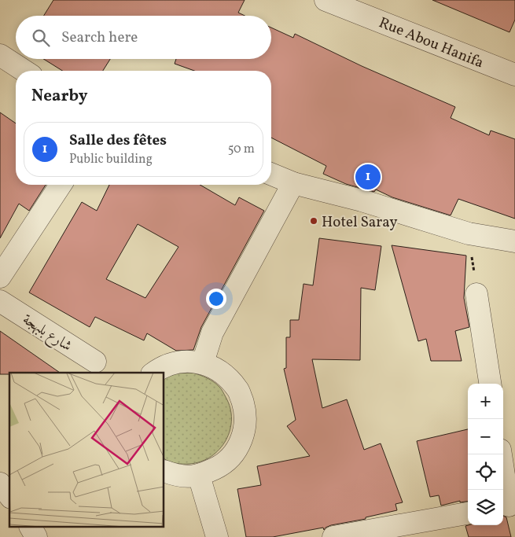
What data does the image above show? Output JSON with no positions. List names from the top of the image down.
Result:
{
  "streets": {
    "street": ["Rue Abou Hanifa", "شارع بلبهجة"]
  },
  "places": ["Hotel Saray"],
  "page": {
    "search": "Search here",
    "heading": "Nearby",
    "list": [
      {
        "mark": "1",
        "name": "Salle des fêtes",
        "note": "Public building",
        "value": "50 m"
      }
    ],
    "pins": "1",
    "map_buttons": ["+", "−"]
  }
}
